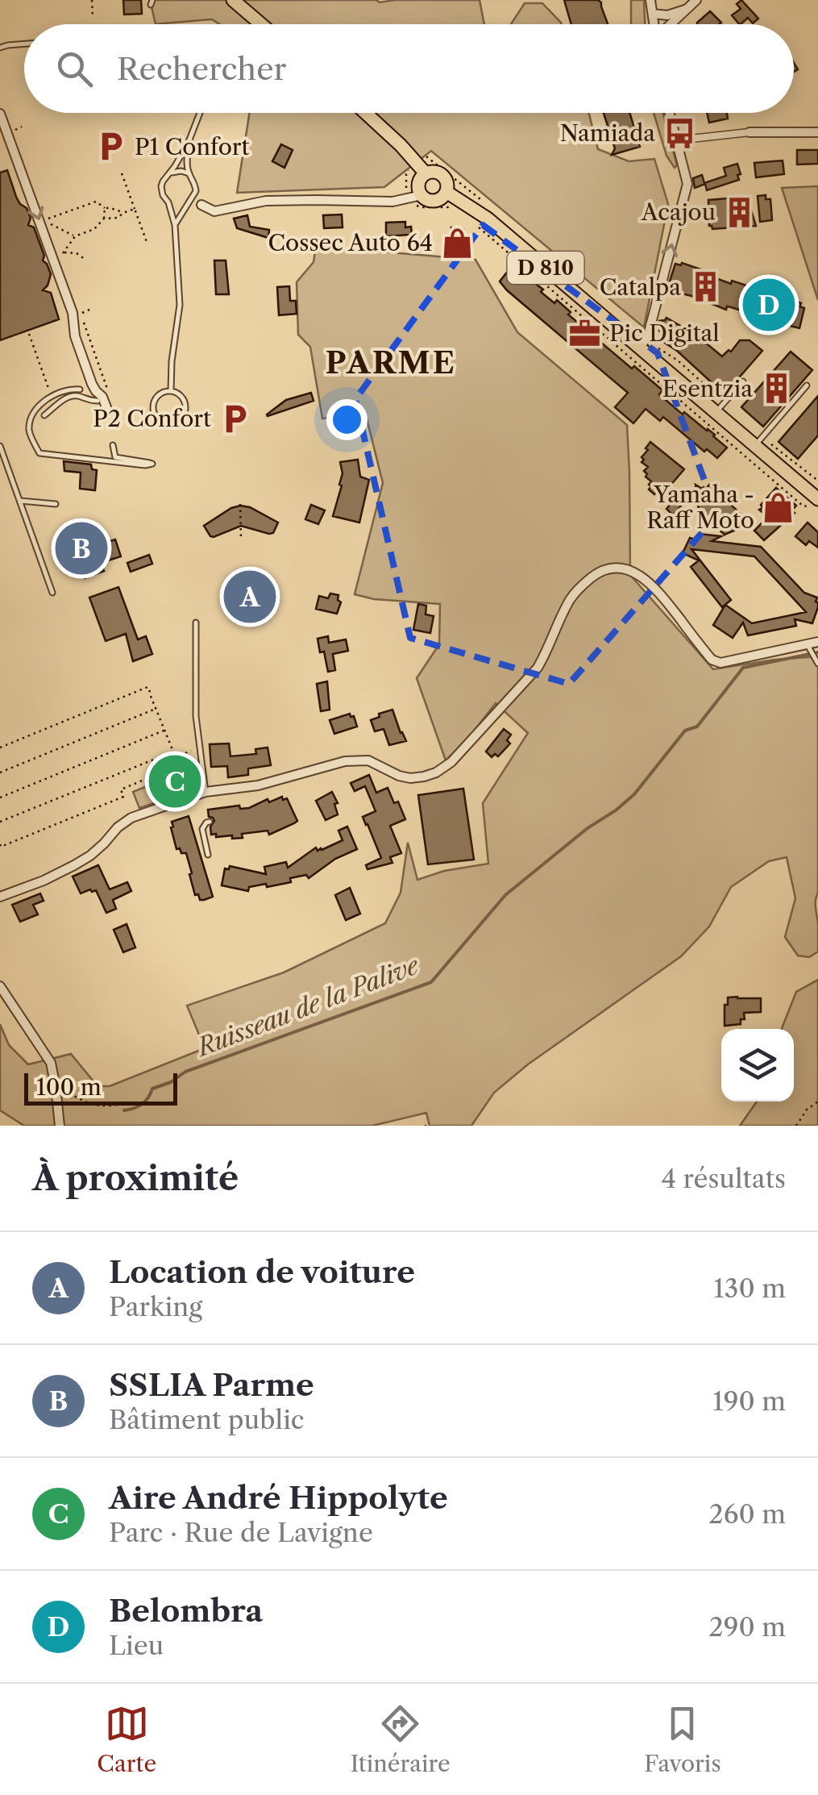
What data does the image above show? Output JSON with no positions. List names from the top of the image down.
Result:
{
  "streets": {
    "main road": ["D 810"]
  },
  "districts": ["PARME"],
  "water": ["Ruisseau de la Palive"],
  "places": {
    "bus stop": ["Namiada"],
    "parking": ["P1 Confort", "P2 Confort"],
    "building": ["Acajou", "Catalpa", "Esentzia"],
    "shop": ["Cossec Auto 64", "Yamaha - Raff Moto"],
    "office": ["Pic Digital"]
  },
  "scale_bar": "100 m",
  "page": {
    "search": "Rechercher",
    "pins": [
      "D",
      "B",
      "A",
      "C"
    ],
    "scale": "100 m",
    "heading": ["À proximité", "4 résultats"],
    "list": [
      {
        "mark": "A",
        "name": "Location de voiture",
        "note": "Parking",
        "value": "130 m"
      },
      {
        "mark": "B",
        "name": "SSLIA Parme",
        "note": "Bâtiment public",
        "value": "190 m"
      },
      {
        "mark": "C",
        "name": "Aire André Hippolyte",
        "note": "Parc · Rue de Lavigne",
        "value": "260 m"
      },
      {
        "mark": "D",
        "name": "Belombra",
        "note": "Lieu",
        "value": "290 m"
      }
    ],
    "nav": ["Carte", "Itinéraire", "Favoris"]
  }
}
